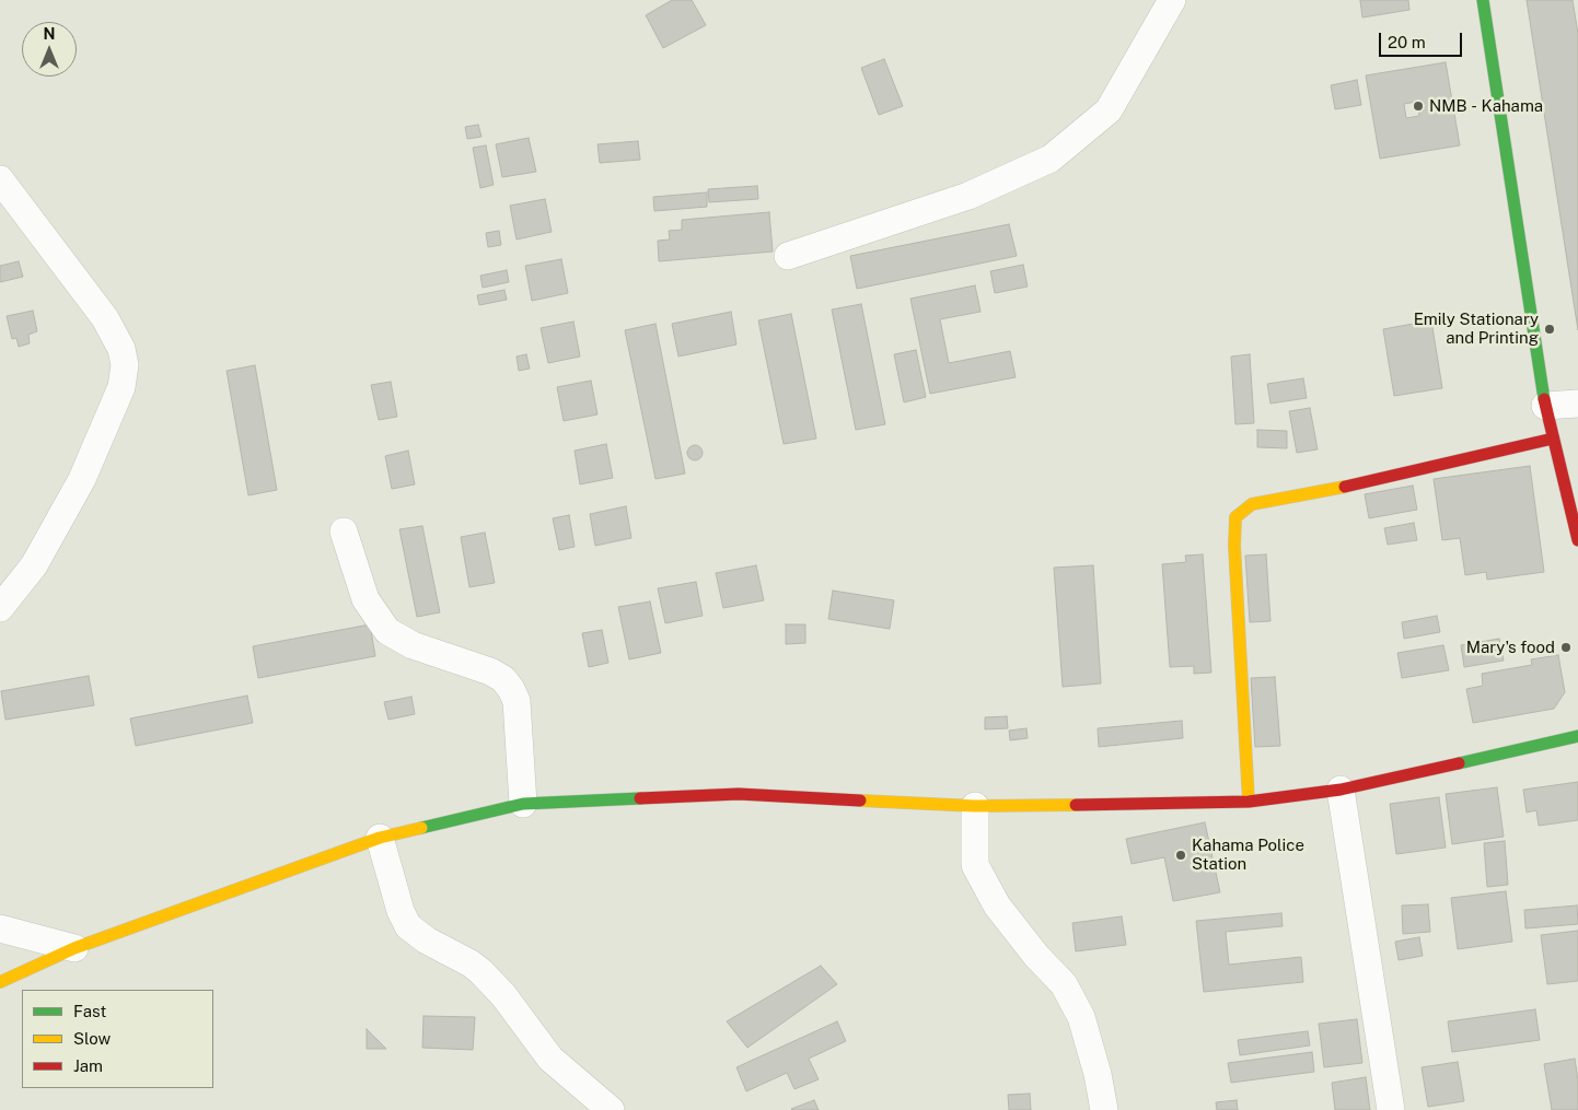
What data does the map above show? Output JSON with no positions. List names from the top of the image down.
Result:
{
  "places": [
    "NMB - Kahama",
    "Emily Stationary and Printing",
    "Mary's food",
    "Kahama Police Station"
  ],
  "legend": ["Fast", "Slow", "Jam"],
  "scale_bar": "20 m",
  "north": "top"
}
